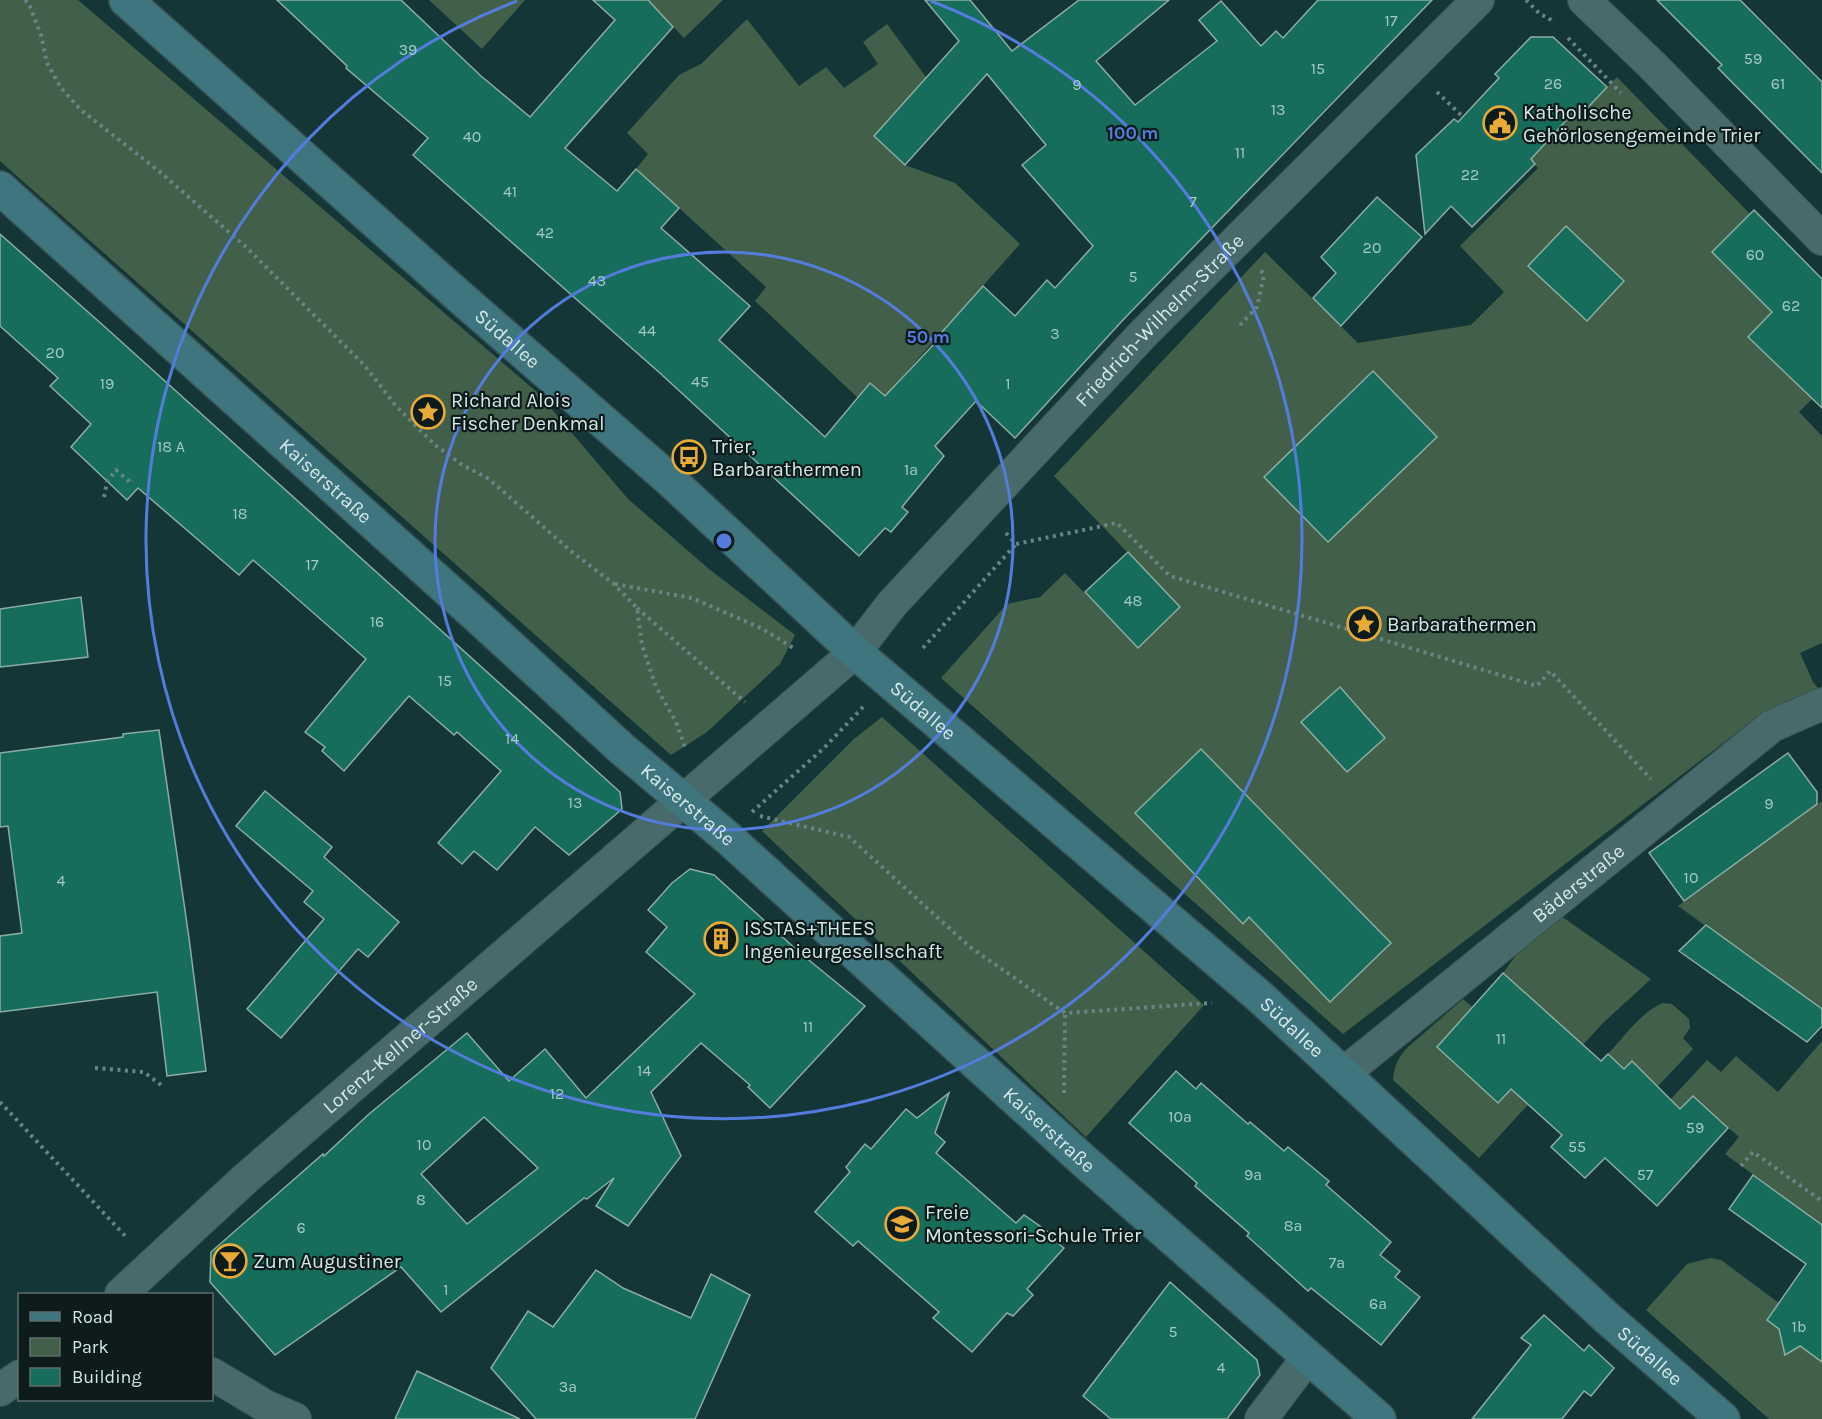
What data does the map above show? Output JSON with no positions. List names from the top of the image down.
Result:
{
  "streets": {
    "main road": ["Südallee", "Kaiserstraße"],
    "street": ["Friedrich-Wilhelm-Straße", "Bäderstraße", "Lorenz-Kellner-Straße"]
  },
  "crossings": [
    ["Friedrich-Wilhelm-Straße", "Südallee"],
    ["Friedrich-Wilhelm-Straße", "Lorenz-Kellner-Straße"],
    ["Südallee", "Bäderstraße"],
    ["Kaiserstraße", "Lorenz-Kellner-Straße"]
  ],
  "places": {
    "public building": ["Katholische Gehörlosengemeinde Trier"],
    "place": ["Richard Alois Fischer Denkmal", "Barbarathermen"],
    "bus stop": ["Trier, Barbarathermen"],
    "building": ["ISSTAS+THEES Ingenieurgesellschaft"],
    "school or university": ["Freie Montessori-Schule Trier"],
    "bar": ["Zum Augustiner"]
  },
  "house_numbers": [
    "17",
    "39",
    "59",
    "15",
    "26",
    "61",
    "9",
    "13",
    "40",
    "11",
    "22",
    "41",
    "7",
    "42",
    "20",
    "60",
    "5",
    "43",
    "62",
    "44",
    "3",
    "20",
    "45",
    "19",
    "1",
    "18 A",
    "1a",
    "18",
    "17",
    "48",
    "16",
    "15",
    "14",
    "13",
    "9",
    "10",
    "4",
    "11",
    "11",
    "14",
    "12",
    "10a",
    "59",
    "10",
    "55",
    "9a",
    "57",
    "8",
    "8a",
    "6",
    "7a",
    "1",
    "6a",
    "1b",
    "5",
    "4",
    "3a"
  ],
  "legend": ["Road", "Park", "Building"],
  "rings": ["100 m", "50 m"]
}
